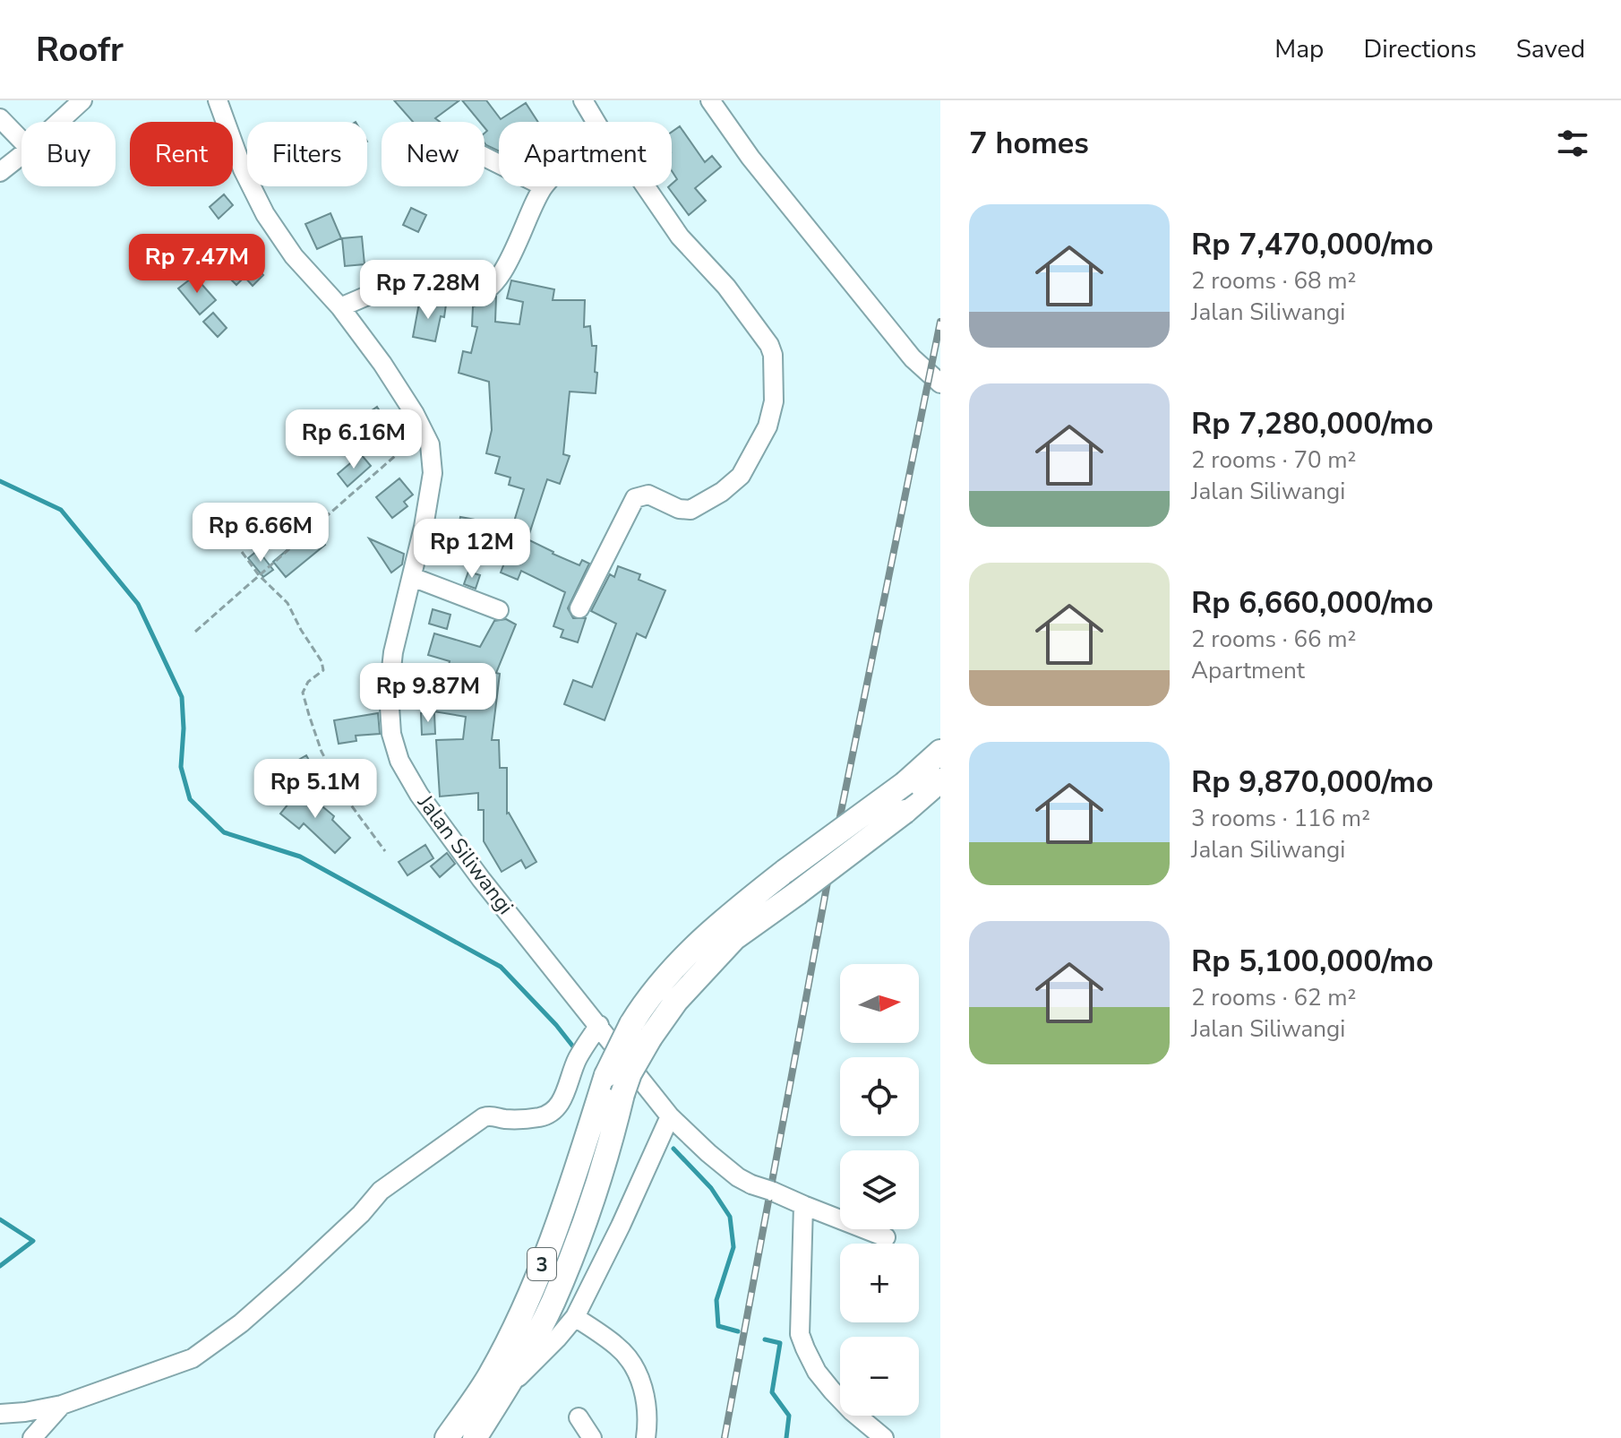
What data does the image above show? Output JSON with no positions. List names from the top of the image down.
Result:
{
  "streets": {
    "main road": ["3"],
    "street": ["Jalan Siliwangi"]
  },
  "north": "right",
  "page": {
    "header": "Roofr",
    "nav": ["Map", "Directions", "Saved"],
    "heading": "7 homes",
    "chip": [
      "Buy",
      "Rent",
      "Filters",
      "New",
      "Apartment"
    ],
    "list": [
      {
        "name": "Rp 7,470,000/mo",
        "note": "2 rooms · 68 m² · Jalan Siliwangi"
      },
      {
        "name": "Rp 7,280,000/mo",
        "note": "2 rooms · 70 m² · Jalan Siliwangi"
      },
      {
        "name": "Rp 6,660,000/mo",
        "note": "2 rooms · 66 m² · Apartment"
      },
      {
        "name": "Rp 9,870,000/mo",
        "note": "3 rooms · 116 m² · Jalan Siliwangi"
      },
      {
        "name": "Rp 5,100,000/mo",
        "note": "2 rooms · 62 m² · Jalan Siliwangi"
      }
    ],
    "price": [
      "Rp 7.47M",
      "Rp 7.28M",
      "Rp 6.16M",
      "Rp 6.66M",
      "Rp 12M",
      "Rp 9.87M",
      "Rp 5.1M"
    ],
    "map_buttons": ["+", "−"]
  }
}
